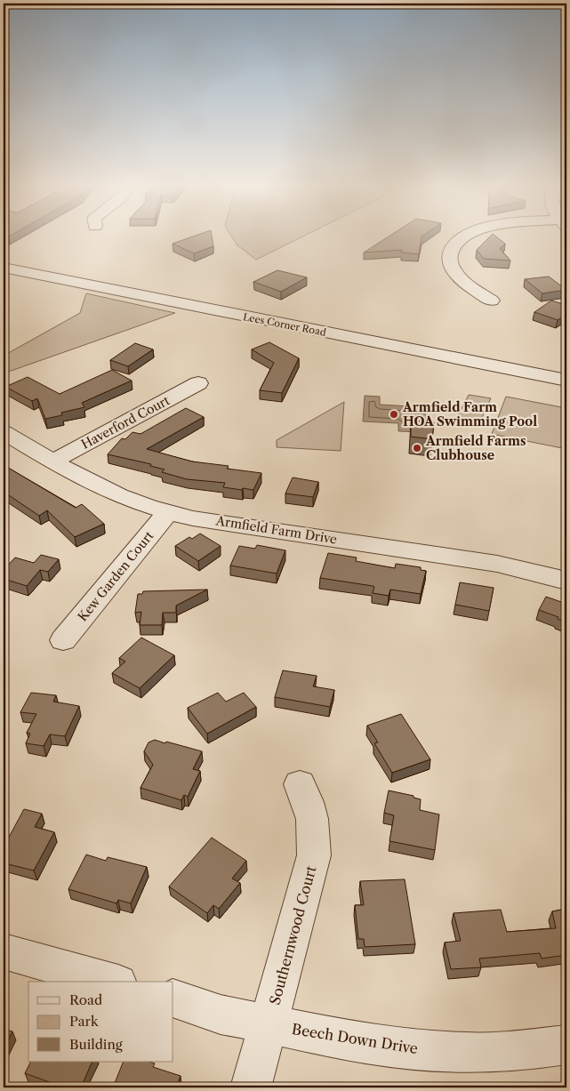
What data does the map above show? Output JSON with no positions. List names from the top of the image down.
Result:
{
  "streets": {
    "street": [
      "Lees Corner Road",
      "Haverford Court",
      "Armfield Farm Drive",
      "Kew Garden Court",
      "Southernwood Court",
      "Beech Down Drive"
    ]
  },
  "crossings": [
    ["Haverford Court", "Armfield Farm Drive"],
    ["Armfield Farm Drive", "Kew Garden Court"],
    ["Southernwood Court", "Beech Down Drive"]
  ],
  "places": ["Armfield Farm HOA Swimming Pool", "Armfield Farms Clubhouse"],
  "legend": ["Road", "Park", "Building"]
}
